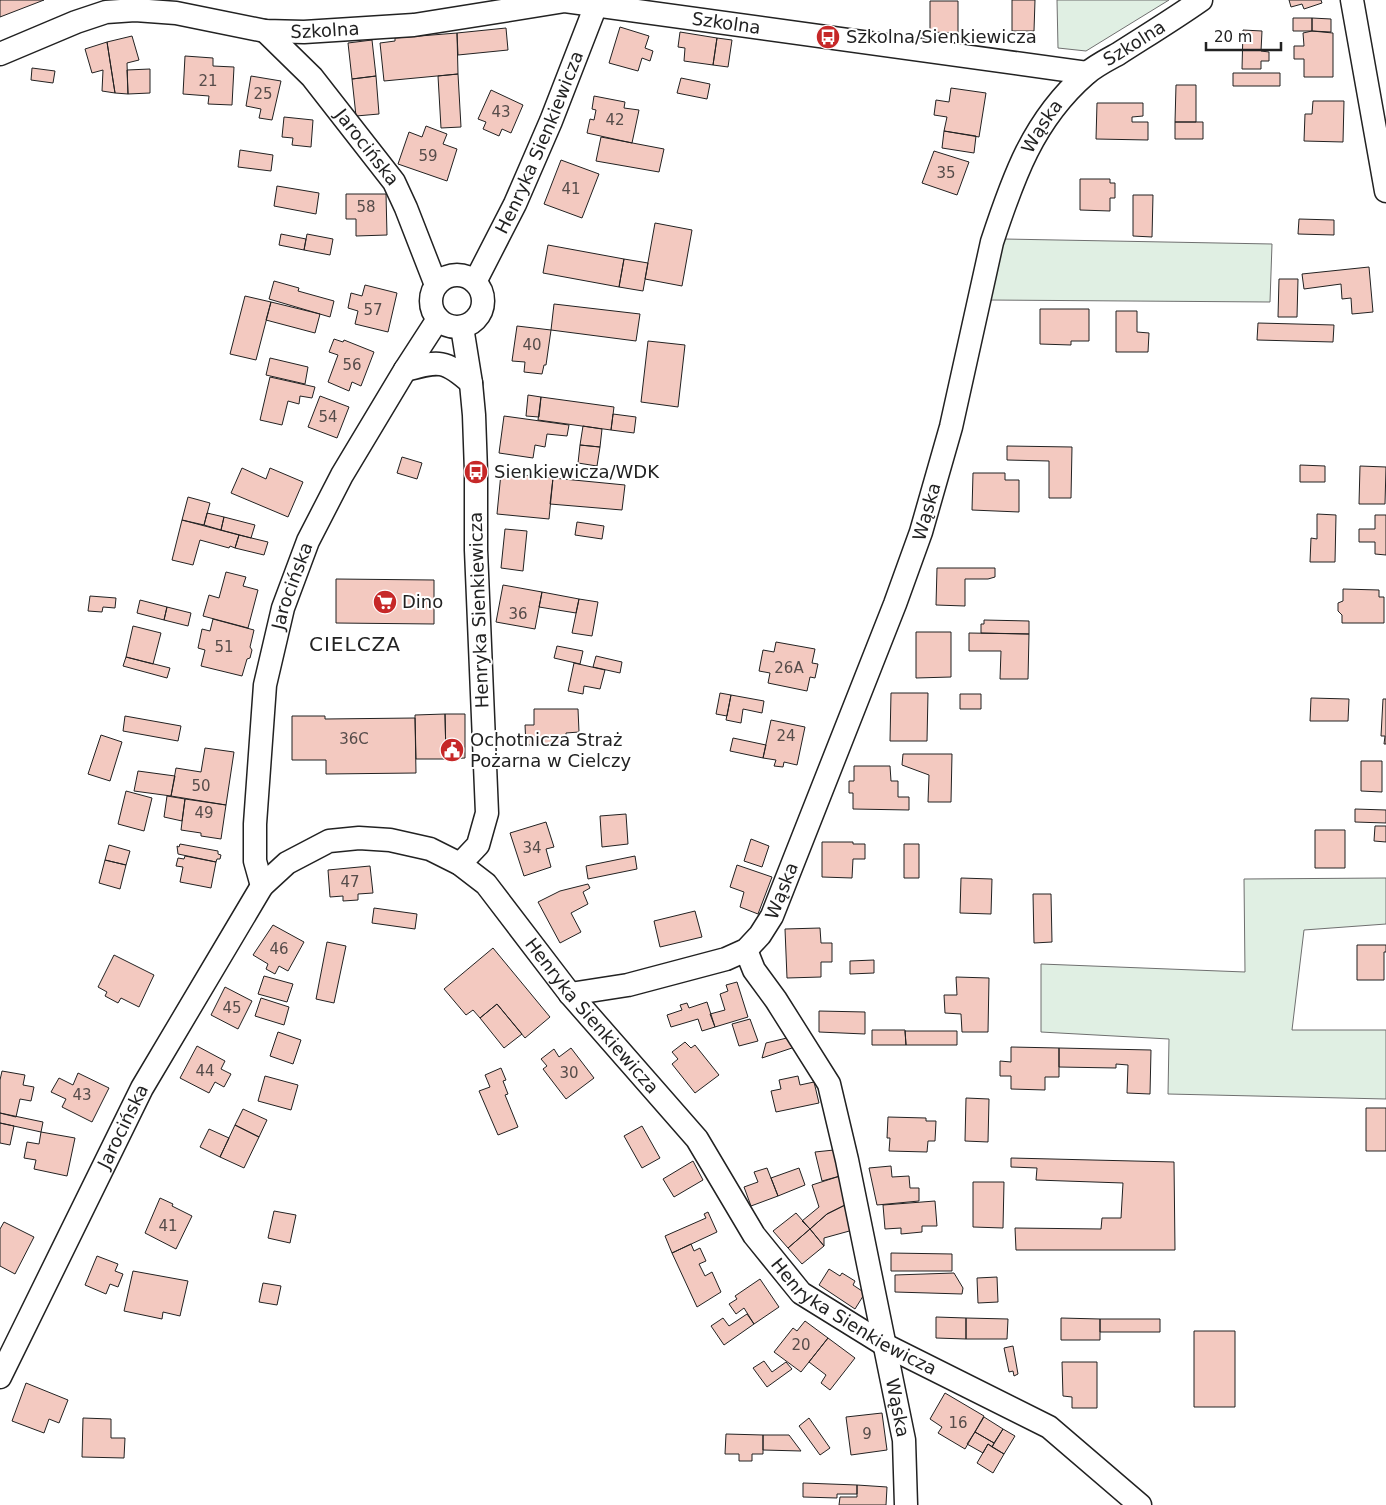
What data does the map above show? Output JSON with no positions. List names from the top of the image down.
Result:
{
  "streets": {
    "street": [
      "Szkolna",
      "Wąska",
      "Henryka Sienkiewicza",
      "Jarocińska"
    ]
  },
  "crossings": [
    ["Szkolna", "Wąska"],
    ["Szkolna", "Henryka Sienkiewicza"],
    ["Szkolna", "Jarocińska"],
    ["Wąska", "Henryka Sienkiewicza"],
    ["Henryka Sienkiewicza", "Jarocińska"]
  ],
  "districts": ["CIELCZA"],
  "places": {
    "bus stop": ["Szkolna/Sienkiewicza", "Sienkiewicza/WDK"],
    "supermarket": ["Dino"],
    "public building": ["Ochotnicza Straż Pożarna w Cielczy"]
  },
  "house_numbers": [
    "21",
    "25",
    "43",
    "42",
    "59",
    "35",
    "41",
    "58",
    "57",
    "40",
    "56",
    "54",
    "36",
    "51",
    "26A",
    "24",
    "36C",
    "50",
    "49",
    "34",
    "47",
    "46",
    "45",
    "44",
    "30",
    "43",
    "41",
    "20",
    "16",
    "9"
  ],
  "scale_bar": "20 m"
}
